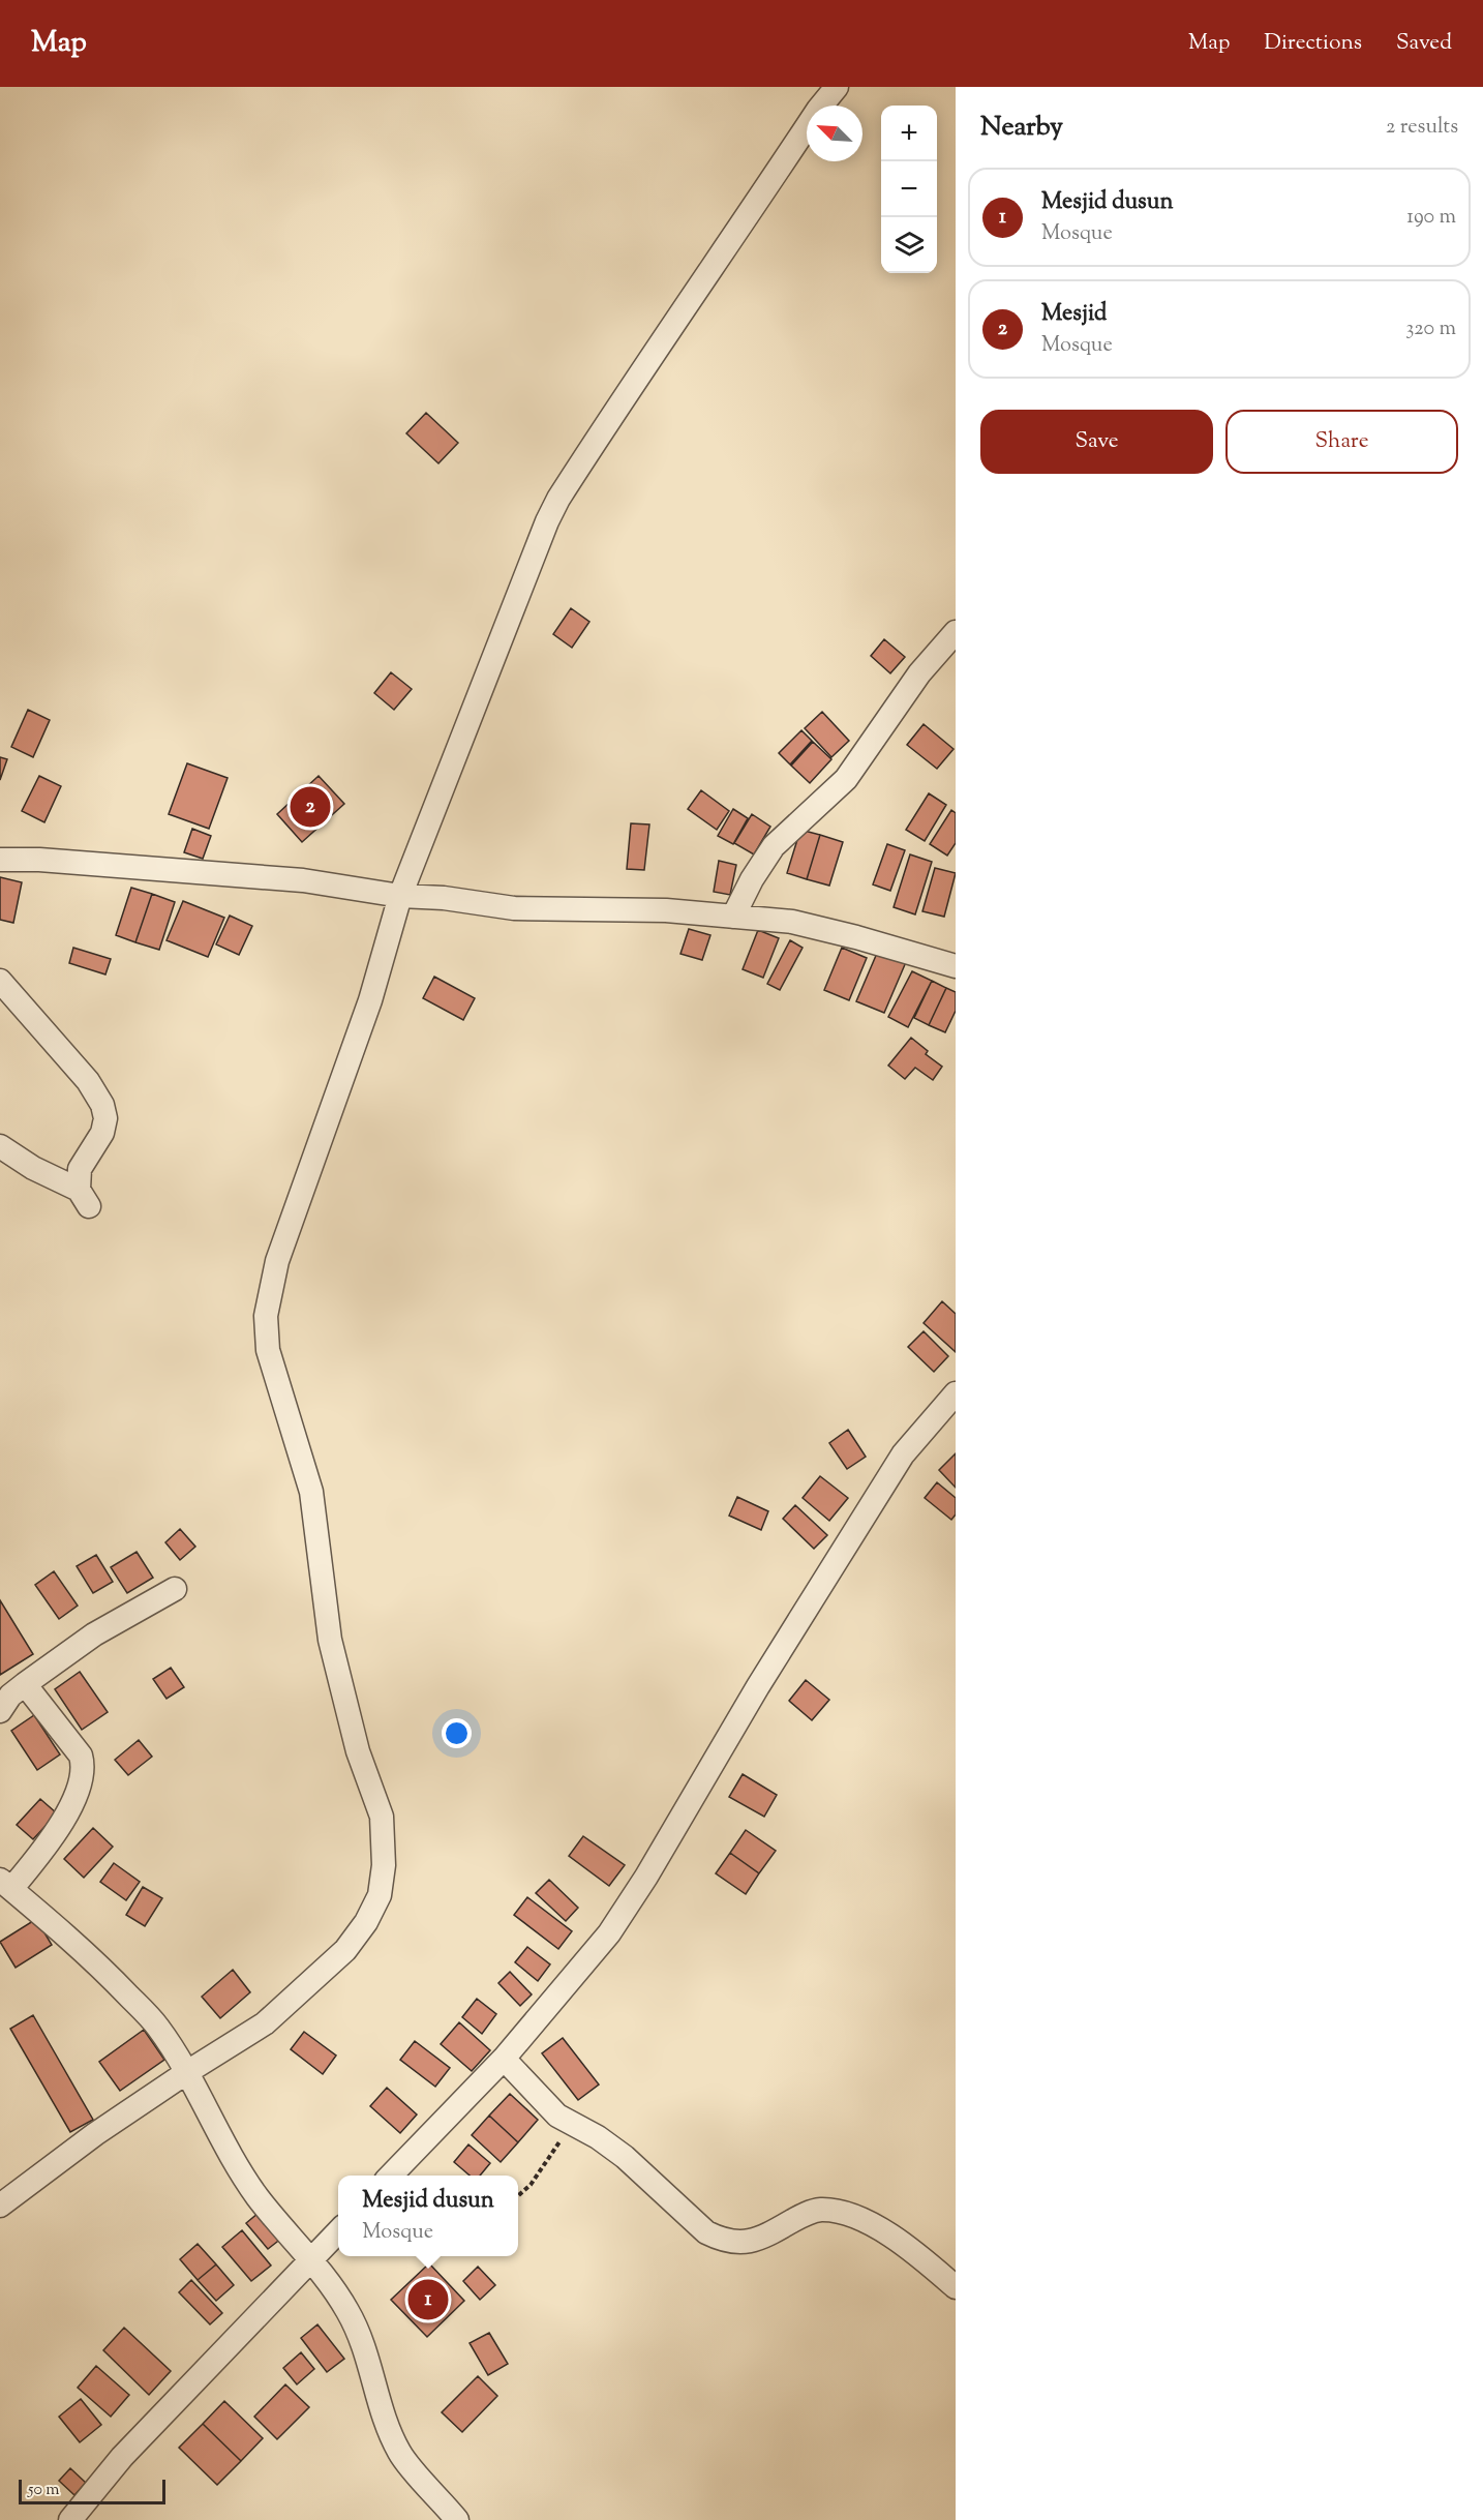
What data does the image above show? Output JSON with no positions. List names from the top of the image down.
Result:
{
  "scale_bar": "50 m",
  "north": "top left",
  "page": {
    "header": "Map",
    "nav": ["Map", "Directions", "Saved"],
    "heading": ["Nearby", "2 results"],
    "map_buttons": ["+", "−"],
    "list": [
      {
        "mark": "1",
        "name": "Mesjid dusun",
        "note": "Mosque",
        "value": "190 m"
      },
      {
        "mark": "2",
        "name": "Mesjid",
        "note": "Mosque",
        "value": "320 m"
      }
    ],
    "buttons": ["Save", "Share"],
    "pins": ["2", "1"],
    "popup": ["Mesjid dusun", "Mosque"],
    "scale": "50 m"
  }
}
